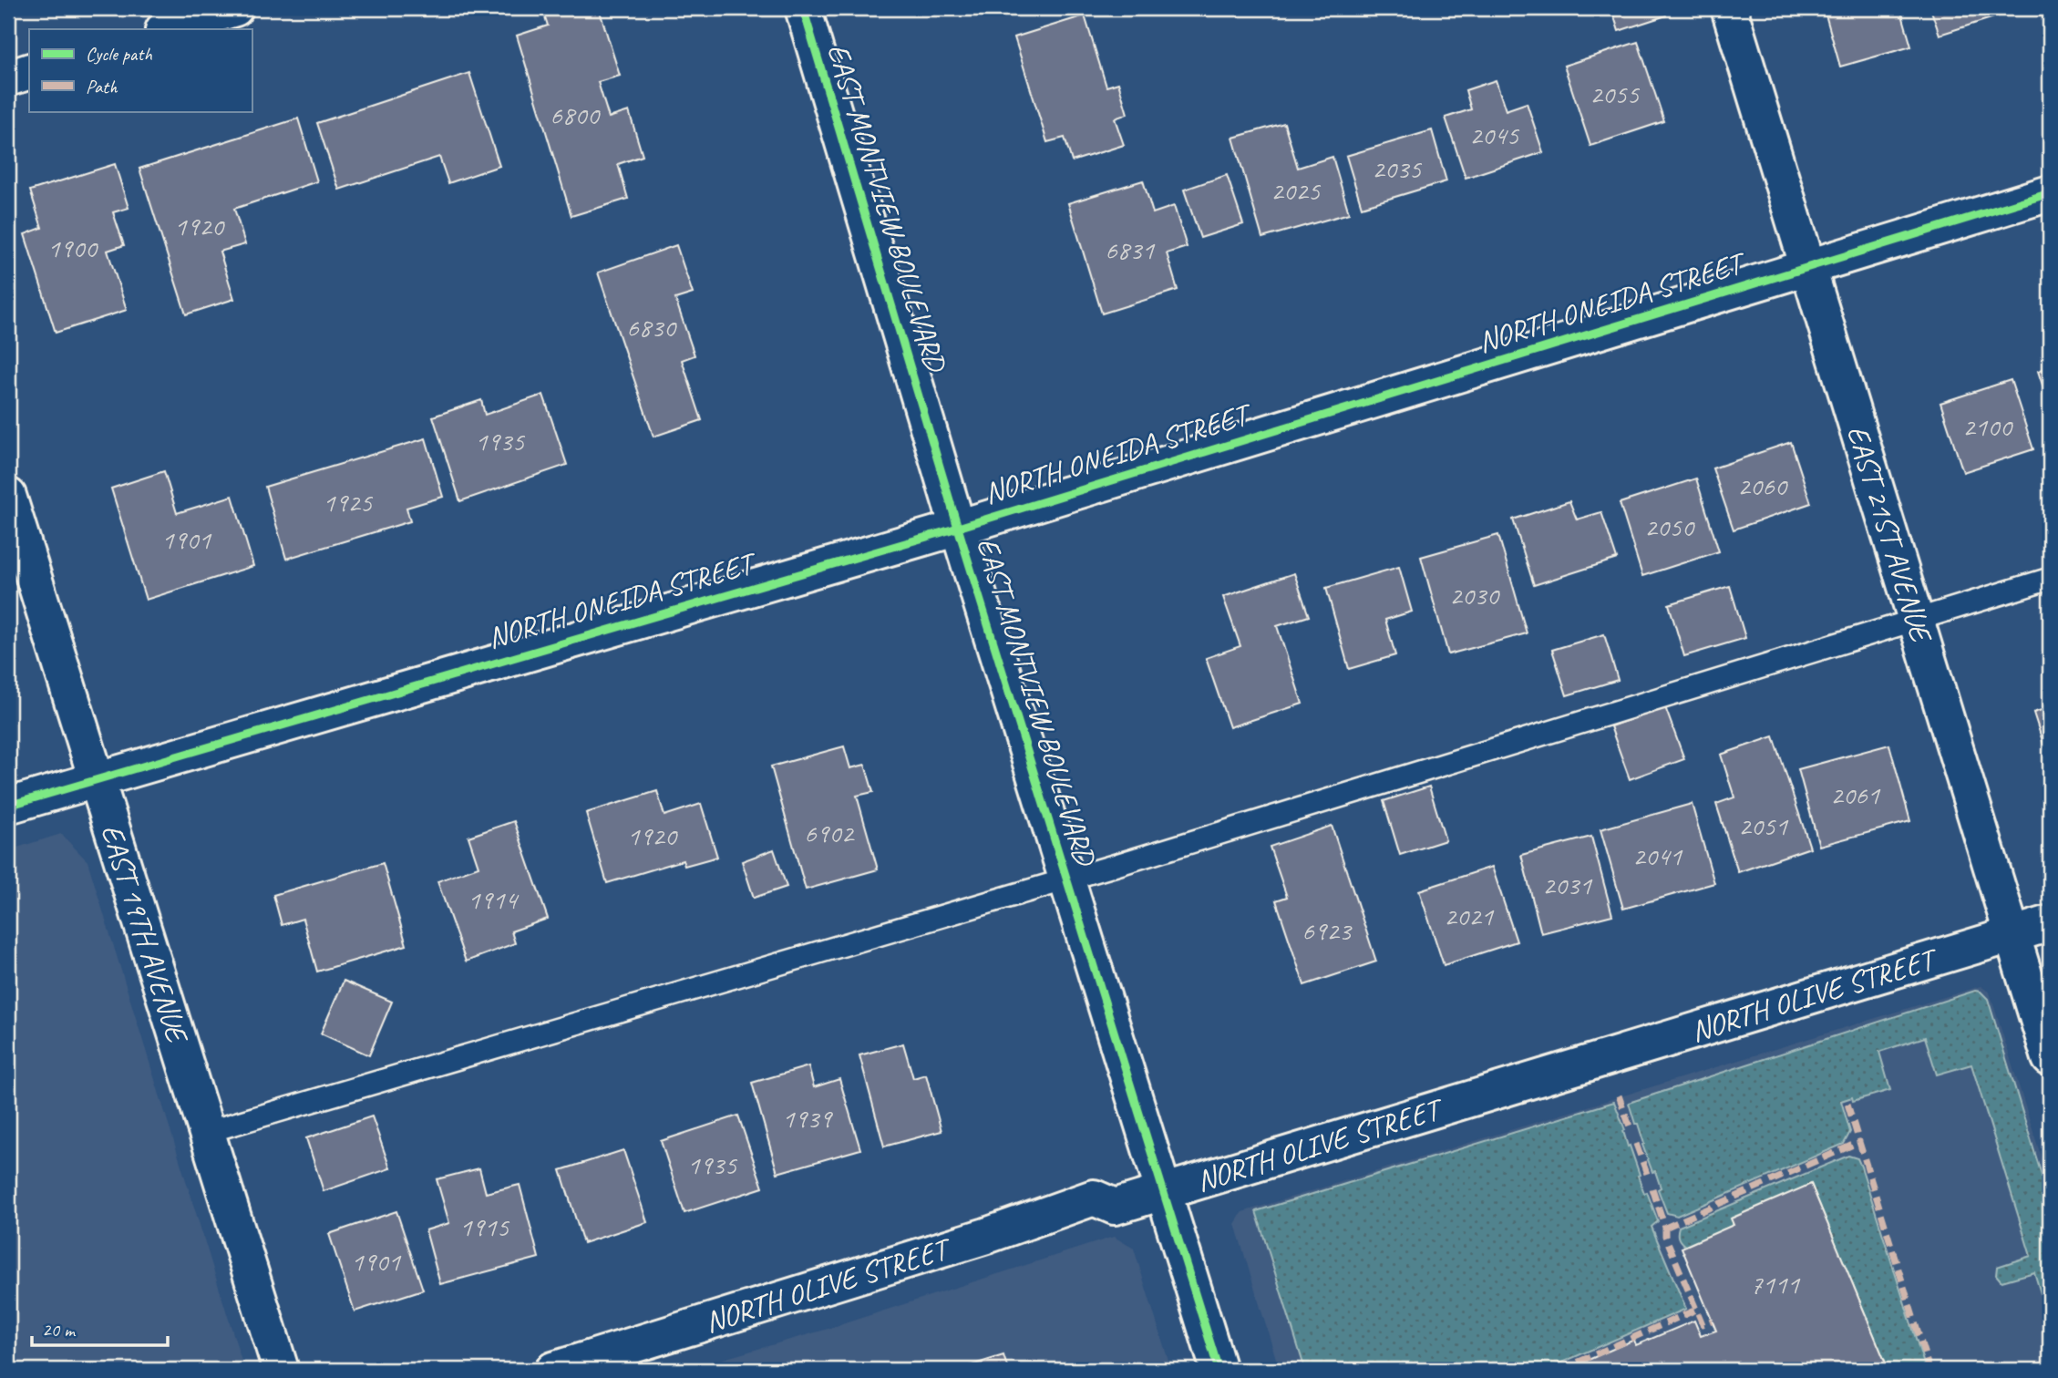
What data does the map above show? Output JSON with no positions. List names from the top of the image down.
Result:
{
  "streets": {
    "street": [
      "EAST MONTVIEW BOULEVARD",
      "NORTH ONEIDA STREET",
      "EAST 21ST AVENUE",
      "EAST 19TH AVENUE",
      "NORTH OLIVE STREET"
    ]
  },
  "crossings": [
    ["EAST MONTVIEW BOULEVARD", "NORTH ONEIDA STREET"],
    ["EAST MONTVIEW BOULEVARD", "NORTH OLIVE STREET"],
    ["NORTH ONEIDA STREET", "EAST 21ST AVENUE"],
    ["NORTH ONEIDA STREET", "EAST 19TH AVENUE"],
    ["EAST 21ST AVENUE", "NORTH OLIVE STREET"]
  ],
  "house_numbers": [
    "2055",
    "6800",
    "2045",
    "2035",
    "2025",
    "1920",
    "1900",
    "6831",
    "6830",
    "2100",
    "1935",
    "2060",
    "1925",
    "2050",
    "1901",
    "2030",
    "2061",
    "2051",
    "6902",
    "1920",
    "2041",
    "2031",
    "1914",
    "2021",
    "6923",
    "1939",
    "1935",
    "1915",
    "1901",
    "7111"
  ],
  "legend": ["Cycle path", "Path"],
  "scale_bar": "20 m"
}
